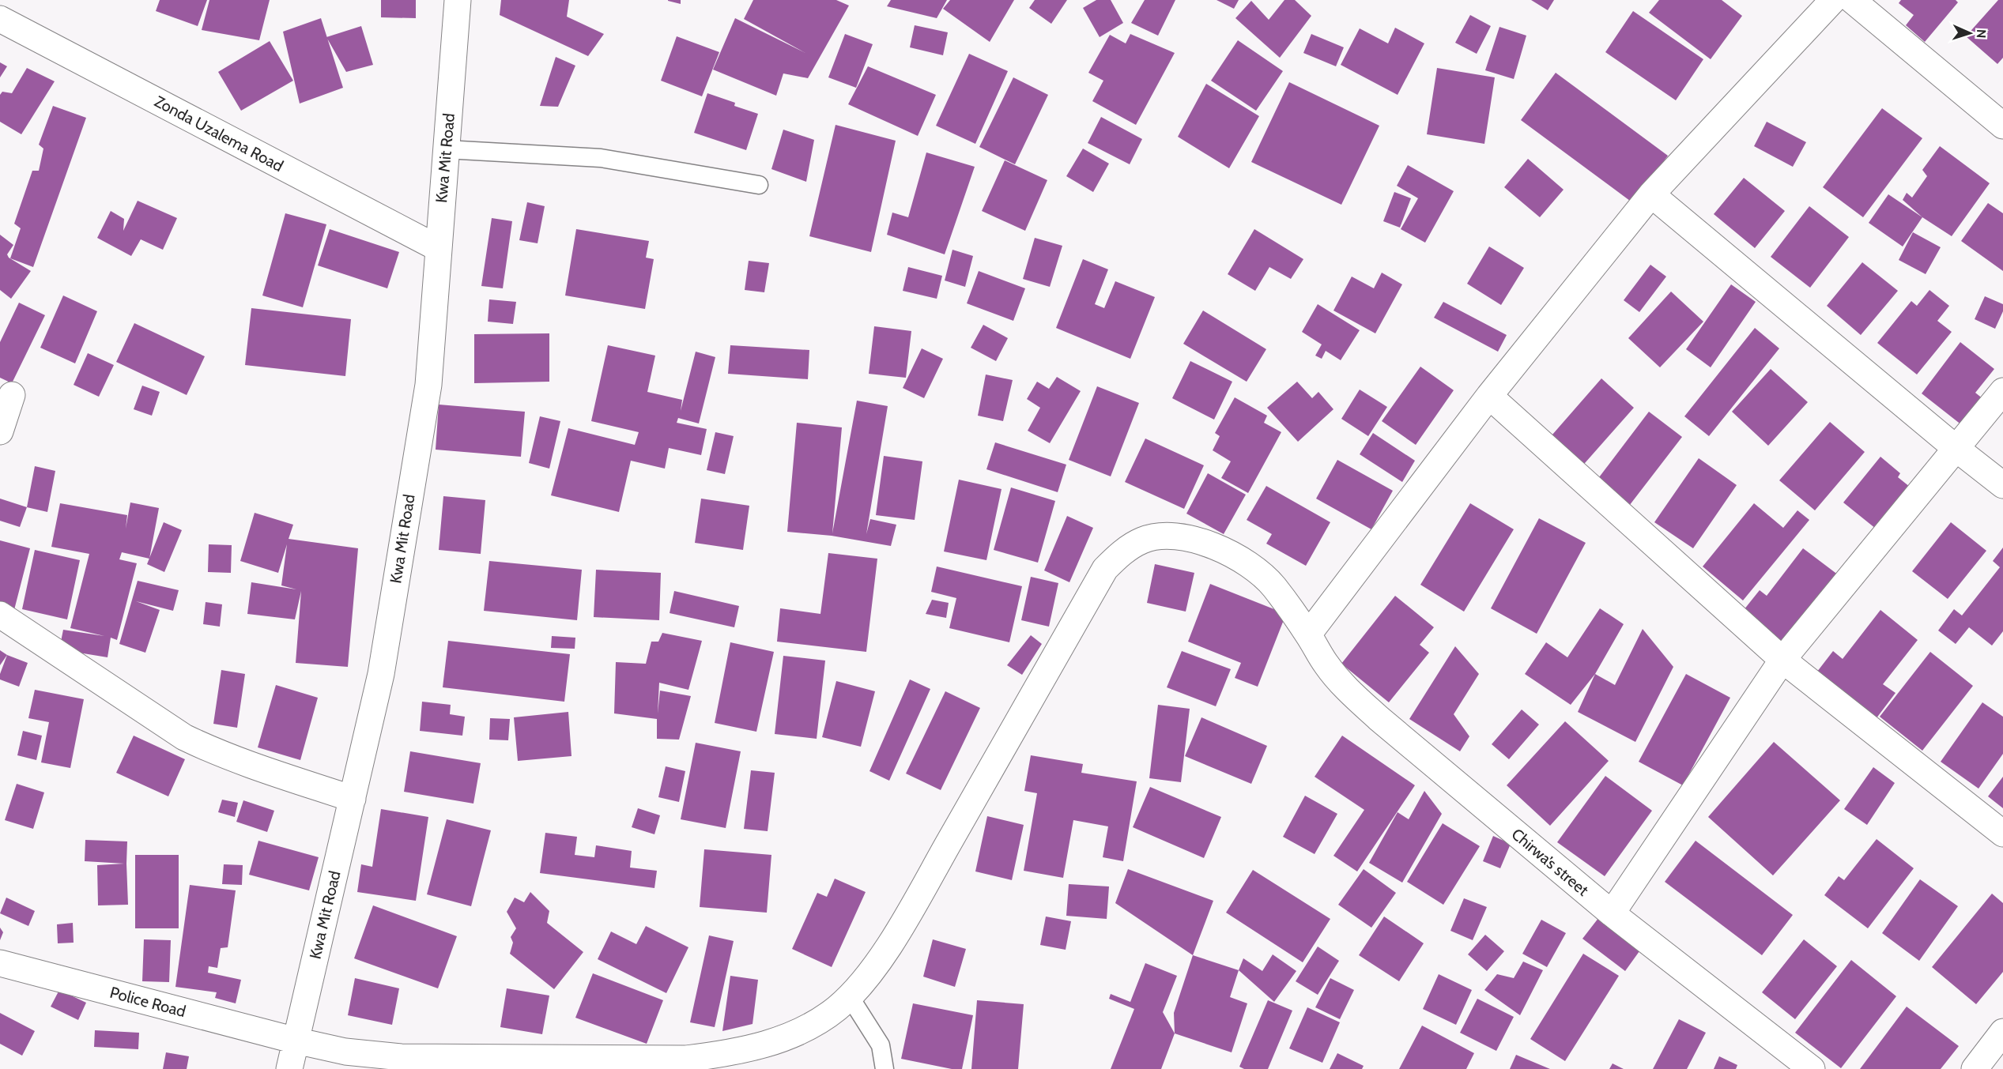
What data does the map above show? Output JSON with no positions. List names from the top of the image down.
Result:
{
  "streets": {
    "street": [
      "Zonda Uzalema Road",
      "Kwa Mit Road",
      "Chirwa’s street",
      "Police Road"
    ]
  },
  "crossings": [
    ["Zonda Uzalema Road", "Kwa Mit Road"],
    ["Kwa Mit Road", "Police Road"],
    ["Chirwa’s street", "Police Road"]
  ],
  "north": "right"
}
